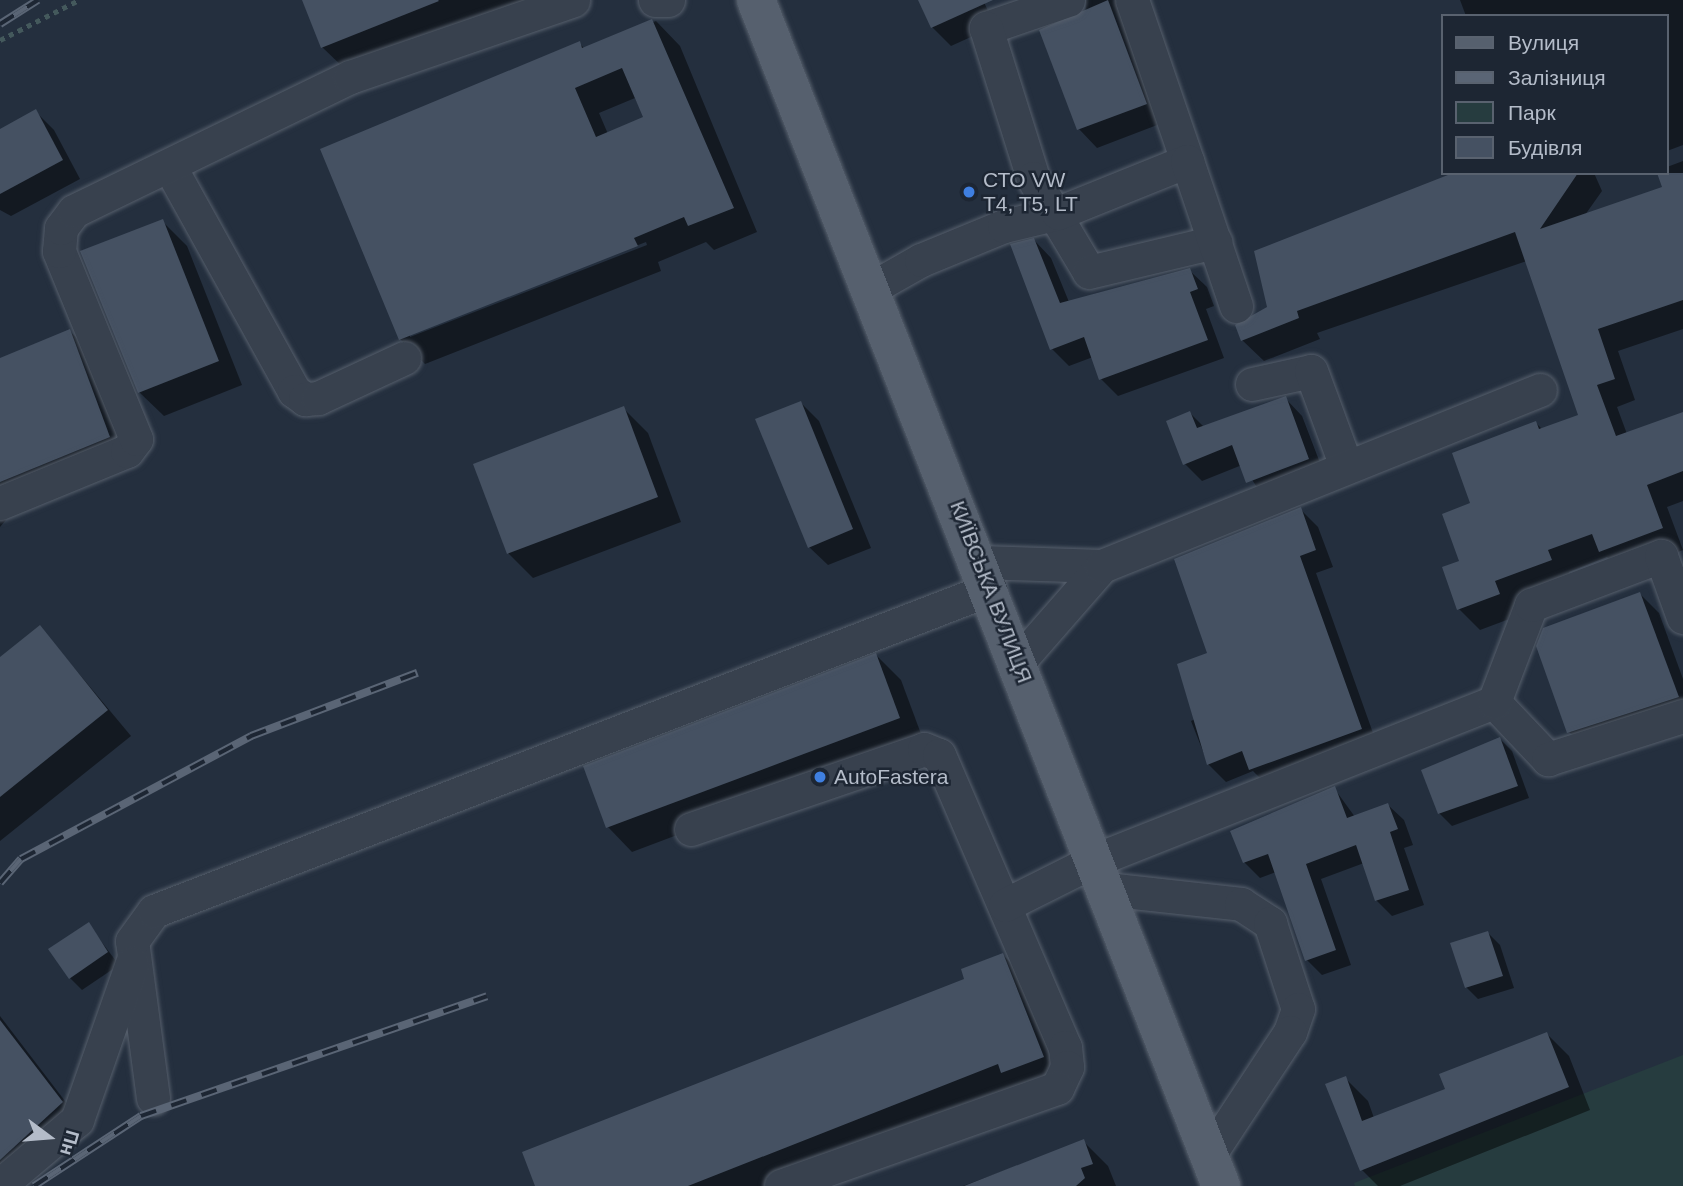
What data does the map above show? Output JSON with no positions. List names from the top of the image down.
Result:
{
  "streets": {
    "main road": ["КИЇВСЬКА ВУЛИЦЯ"]
  },
  "places": ["СТО VW T4, T5, LT", "AutoFastera"],
  "legend": [
    "Вулиця",
    "Залізниця",
    "Парк",
    "Будівля"
  ],
  "north": "right"
}
